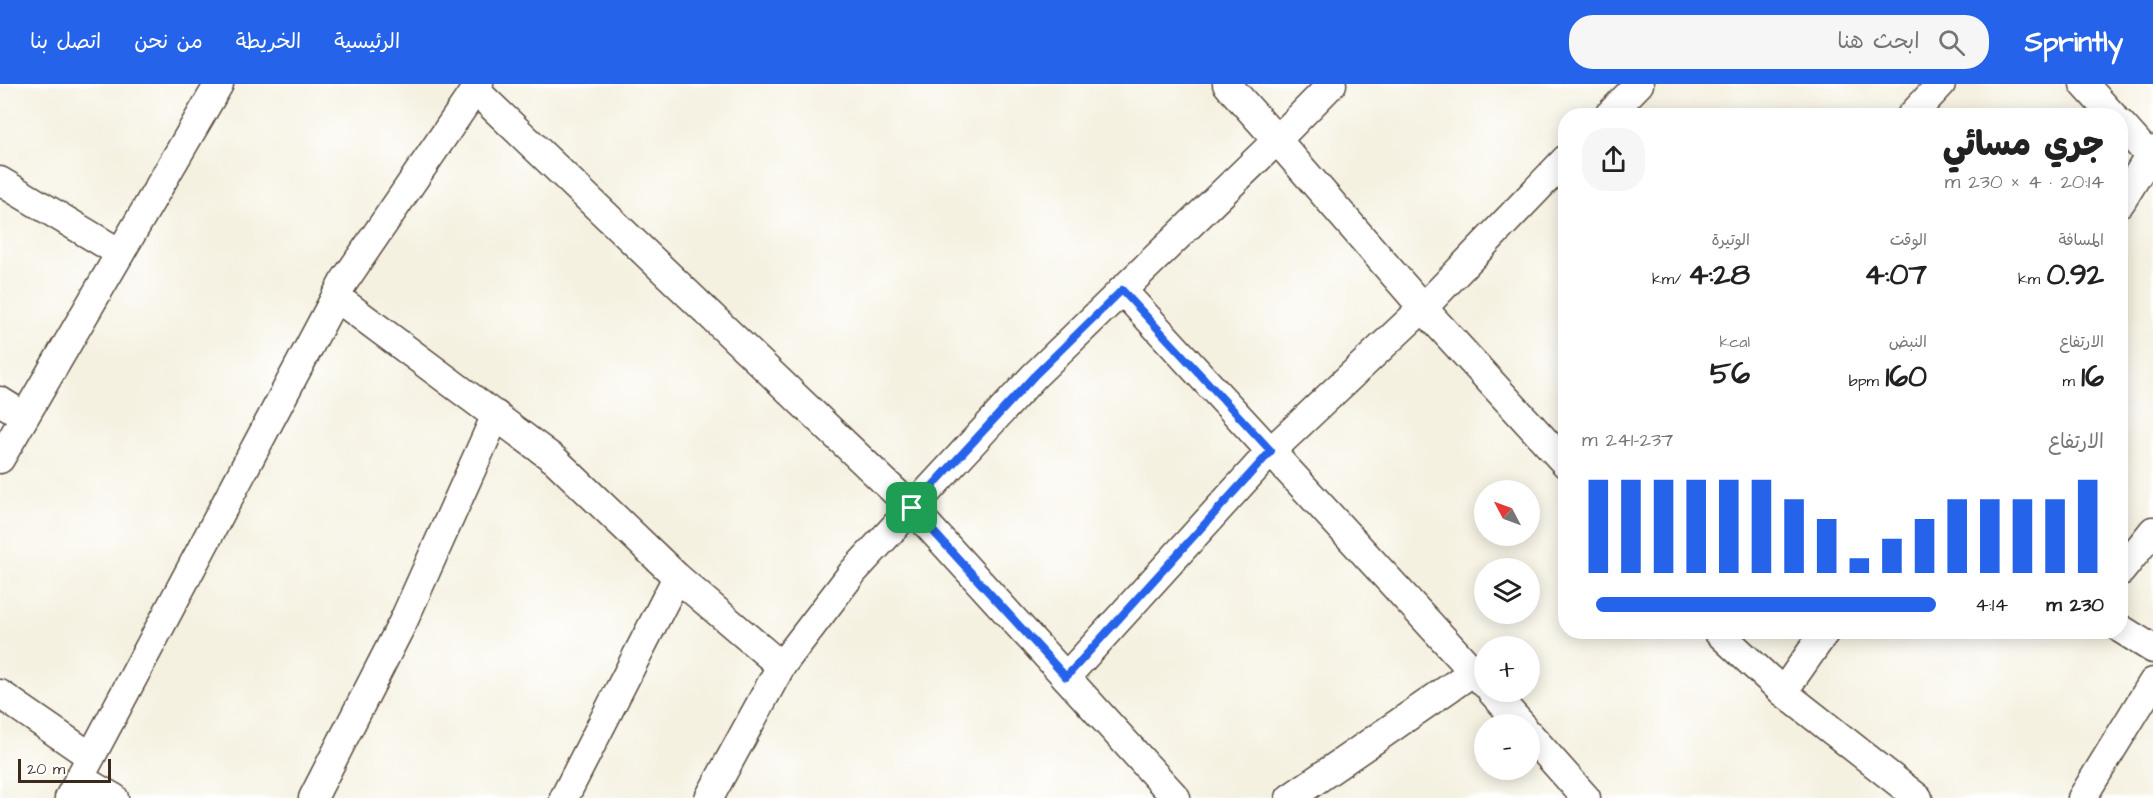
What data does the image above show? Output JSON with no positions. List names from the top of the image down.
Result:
{
  "scale_bar": "20 m",
  "north": "top left",
  "page": {
    "header": "Sprintly",
    "search": "ابحث هنا",
    "nav": [
      "الرئيسية",
      "الخريطة",
      "من نحن",
      "اتصل بنا"
    ],
    "heading": ["جري مسائي", "20:14 · 4 × 230 m"],
    "stats": [
      ["المسافة", "0.92 km"],
      ["الوقت", "4:07"],
      ["الوتيرة", "4:28 /km"],
      ["الارتفاع", "16 m"],
      ["النبض", "160 bpm"],
      ["kcal", "56"]
    ],
    "chart": ["الارتفاع", "237–241 m"],
    "map_buttons": ["+", "−"],
    "list": [
      {
        "name": "230 m",
        "note": "4:14"
      }
    ],
    "scale": "20 m"
  }
}
